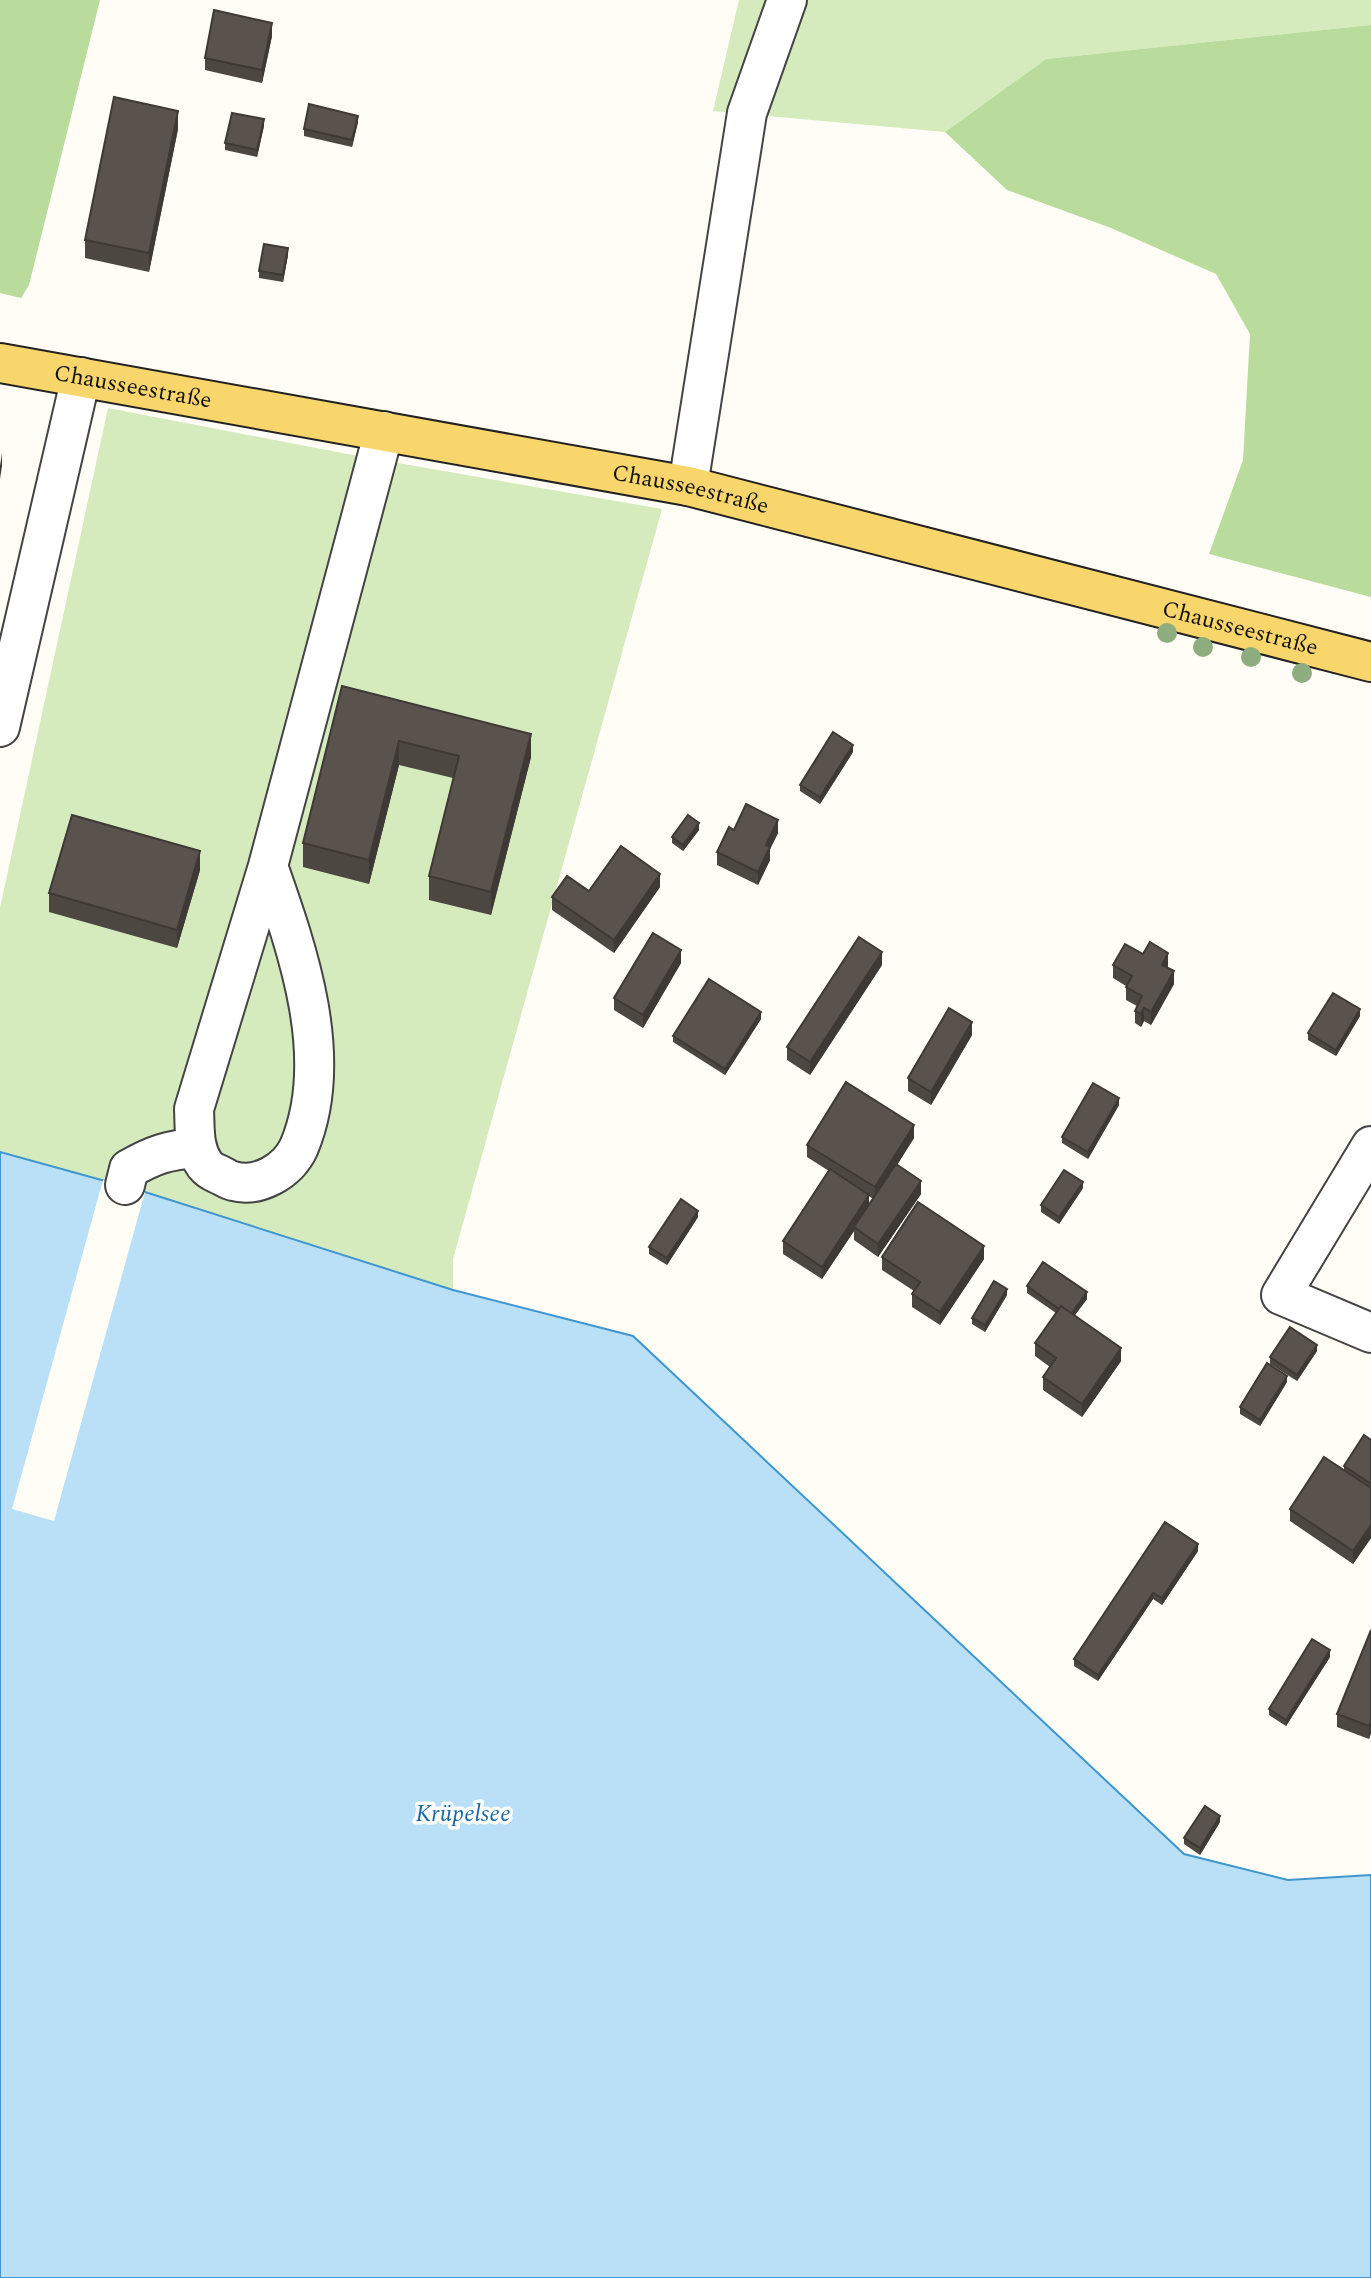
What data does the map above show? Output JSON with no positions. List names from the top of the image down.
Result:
{
  "streets": {
    "main road": ["Chausseestraße"]
  },
  "water": ["Krüpelsee"]
}
